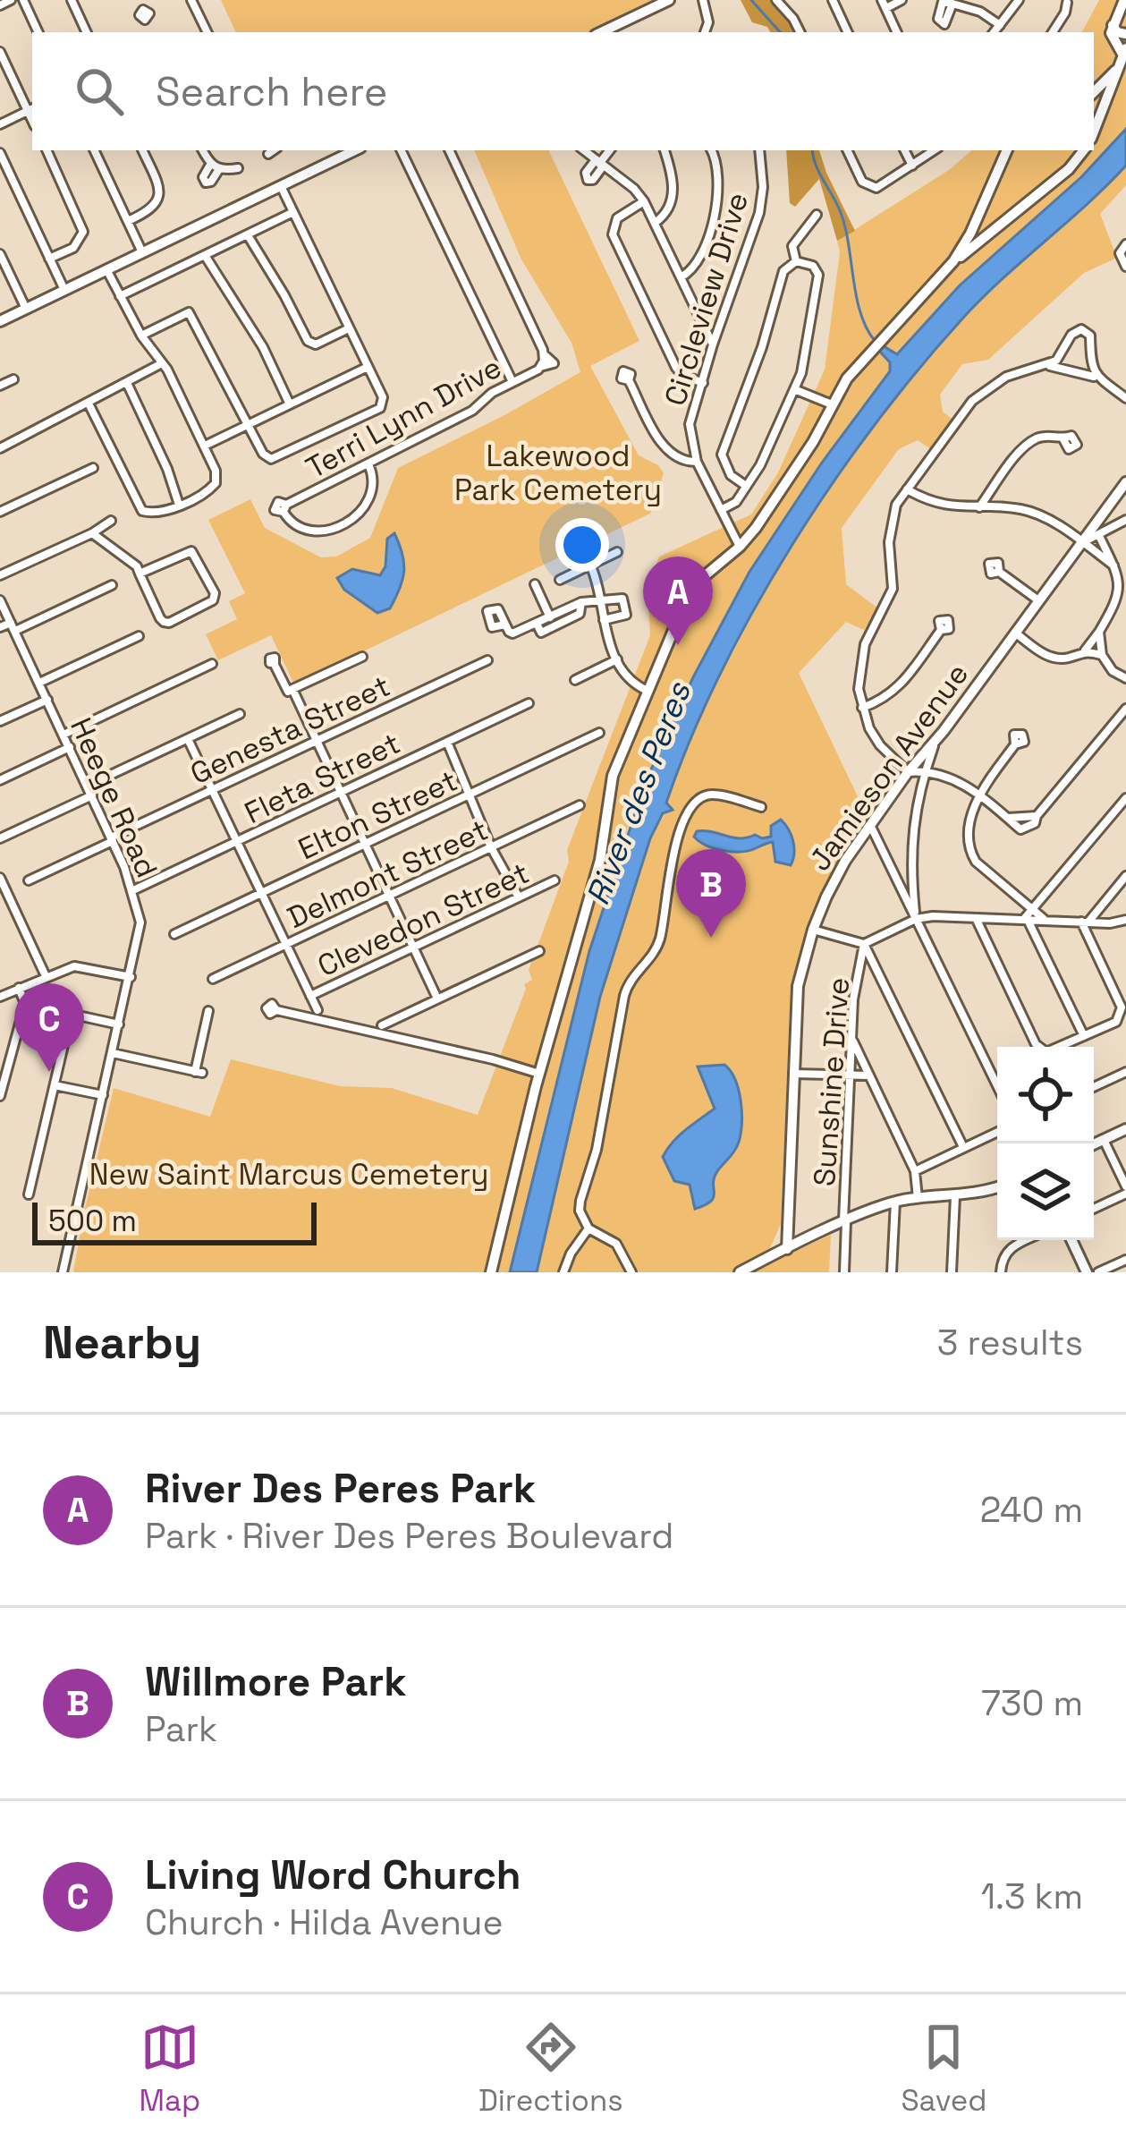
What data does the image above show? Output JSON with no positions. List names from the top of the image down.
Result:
{
  "streets": {
    "main road": ["Jamieson Avenue"],
    "street": [
      "Circleview Drive",
      "Terri Lynn Drive",
      "Genesta Street",
      "Fleta Street",
      "Heege Road",
      "Elton Street",
      "Delmont Street",
      "Clevedon Street",
      "Sunshine Drive"
    ]
  },
  "crossings": [
    ["Genesta Street", "Heege Road"],
    ["Fleta Street", "Heege Road"]
  ],
  "water": ["River des Peres"],
  "parks": ["Lakewood Park Cemetery", "New Saint Marcus Cemetery"],
  "scale_bar": "500 m",
  "page": {
    "search": "Search here",
    "pins": ["A", "B", "C"],
    "scale": "500 m",
    "heading": ["Nearby", "3 results"],
    "list": [
      {
        "mark": "A",
        "name": "River Des Peres Park",
        "note": "Park · River Des Peres Boulevard",
        "value": "240 m"
      },
      {
        "mark": "B",
        "name": "Willmore Park",
        "note": "Park",
        "value": "730 m"
      },
      {
        "mark": "C",
        "name": "Living Word Church",
        "note": "Church · Hilda Avenue",
        "value": "1.3 km"
      }
    ],
    "nav": ["Map", "Directions", "Saved"]
  }
}
